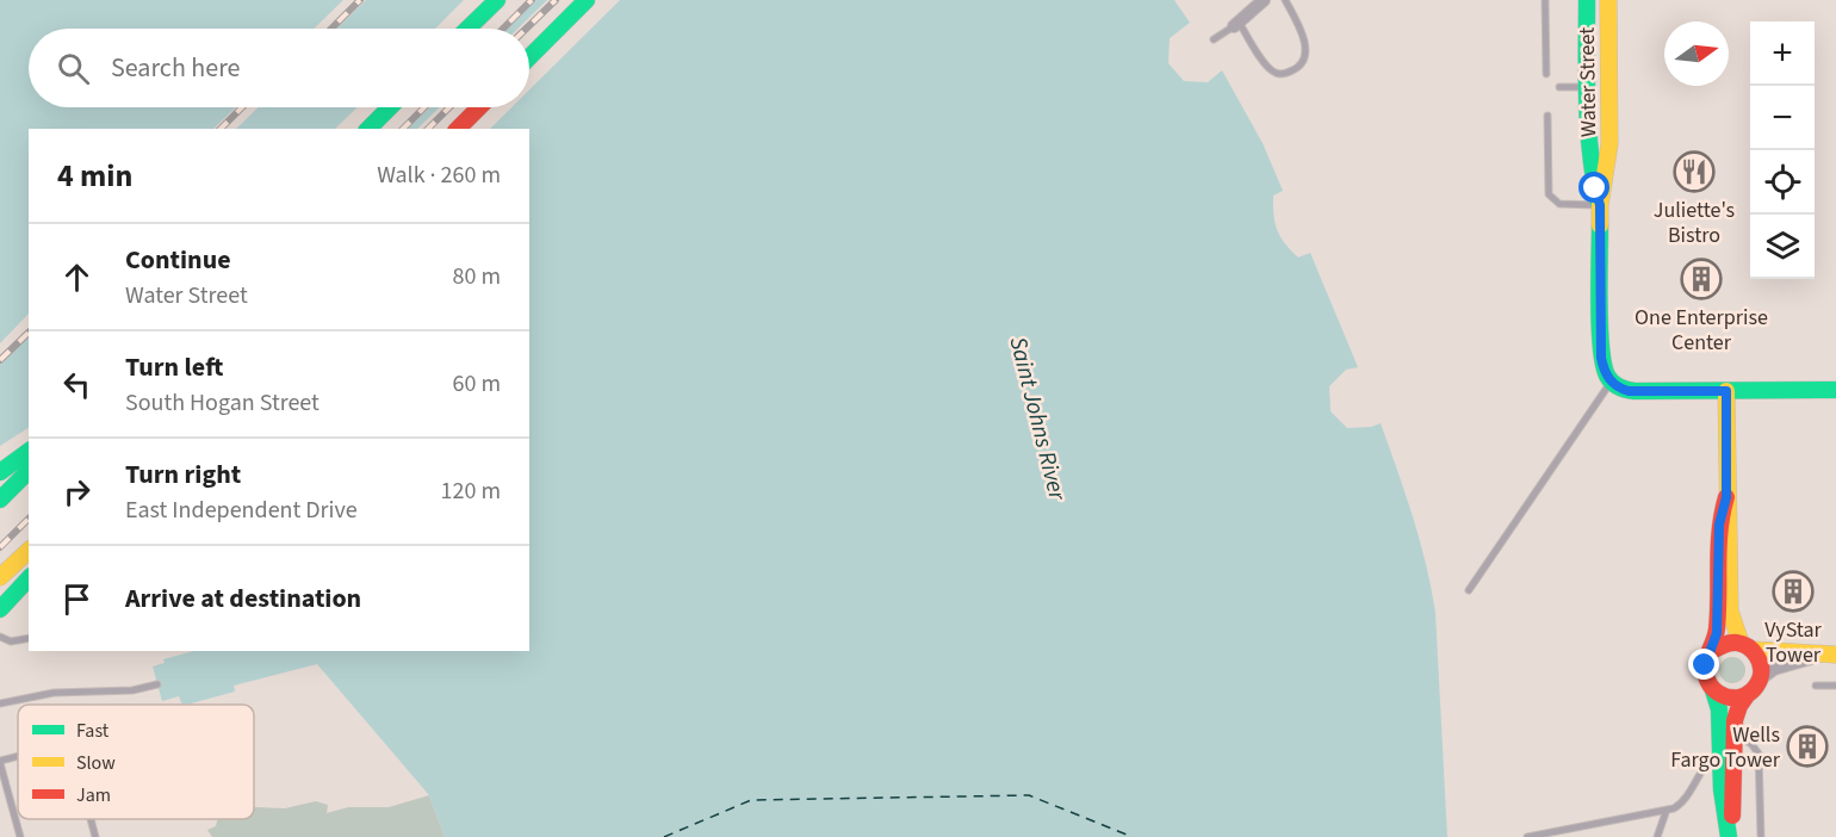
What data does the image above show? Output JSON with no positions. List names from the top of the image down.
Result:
{
  "streets": {
    "main road": ["Water Street"]
  },
  "water": ["Saint Johns River"],
  "places": {
    "restaurant": ["Juliette's Bistro"],
    "building": ["One Enterprise Center", "VyStar Tower", "Wells Fargo Tower"]
  },
  "legend": ["Fast", "Slow", "Jam"],
  "north": "right",
  "page": {
    "map_buttons": ["+", "−"],
    "search": "Search here",
    "heading": ["4 min", "Walk · 260 m"],
    "list": [
      ["Continue", "Water Street", "80 m"],
      ["Turn left", "South Hogan Street", "60 m"],
      ["Turn right", "East Independent Drive", "120 m"],
      "Arrive at destination"
    ]
  }
}
